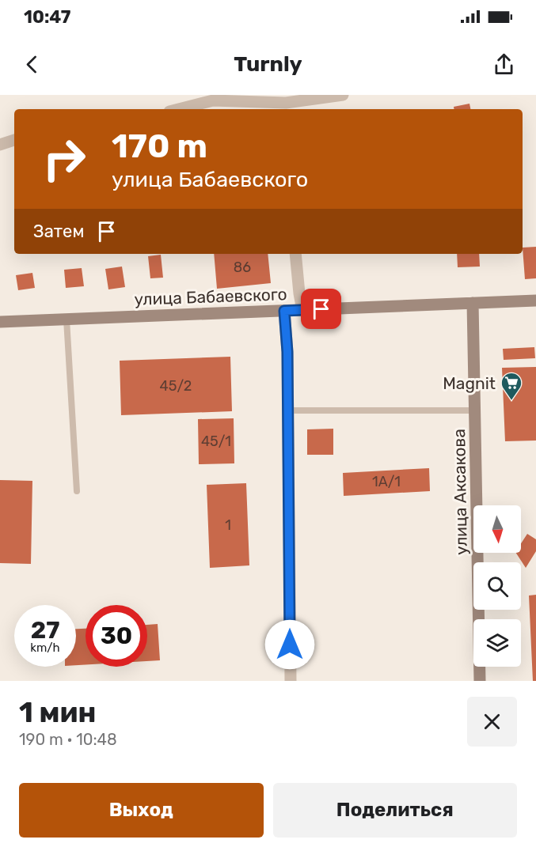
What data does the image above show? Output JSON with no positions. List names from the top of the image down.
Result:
{
  "streets": {
    "main road": ["улица Бабаевского", "улица Аксакова"]
  },
  "crossings": [
    ["улица Бабаевского", "улица Аксакова"]
  ],
  "places": {
    "supermarket": ["Magnit"]
  },
  "house_numbers": [
    "86",
    "45/2",
    "45/1",
    "1А/1",
    "1"
  ],
  "north": "bottom",
  "page": {
    "status": "10:47",
    "header": "Turnly",
    "turn": ["170 m", "улица Бабаевского"],
    "then": "Затем",
    "speed": "27 km/h",
    "limit": "30",
    "heading": ["1 мин", "190 m · 10:48"],
    "buttons": ["Выход", "Поделиться"]
  }
}
